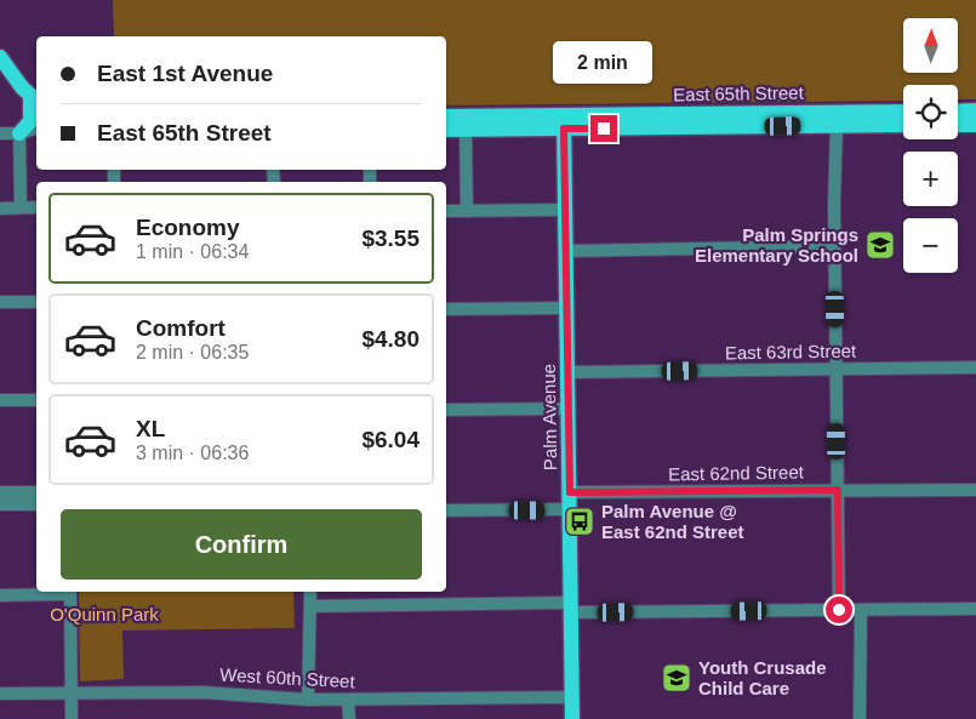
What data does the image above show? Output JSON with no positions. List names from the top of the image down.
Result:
{
  "streets": {
    "main road": ["East 65th Street", "Palm Avenue"],
    "street": ["East 63rd Street", "East 62nd Street", "West 60th Street"]
  },
  "crossings": [
    ["East 65th Street", "Palm Avenue"],
    ["East 63rd Street", "Palm Avenue"],
    ["Palm Avenue", "East 62nd Street"],
    ["Palm Avenue", "West 60th Street"]
  ],
  "parks": ["O'Quinn Park"],
  "places": {
    "school or university": ["Palm Springs Elementary School", "Youth Crusade Child Care"],
    "bus stop": ["Palm Avenue @ East 62nd Street"]
  },
  "north": "top",
  "page": {
    "map_buttons": ["+", "−"],
    "banner": ["East 1st Avenue", "East 65th Street"],
    "bubble": "2 min",
    "list": [
      {
        "name": "Economy",
        "note": "1 min · 06:34",
        "value": "$3.55"
      },
      {
        "name": "Comfort",
        "note": "2 min · 06:35",
        "value": "$4.80"
      },
      {
        "name": "XL",
        "note": "3 min · 06:36",
        "value": "$6.04"
      }
    ],
    "buttons": "Confirm"
  }
}
